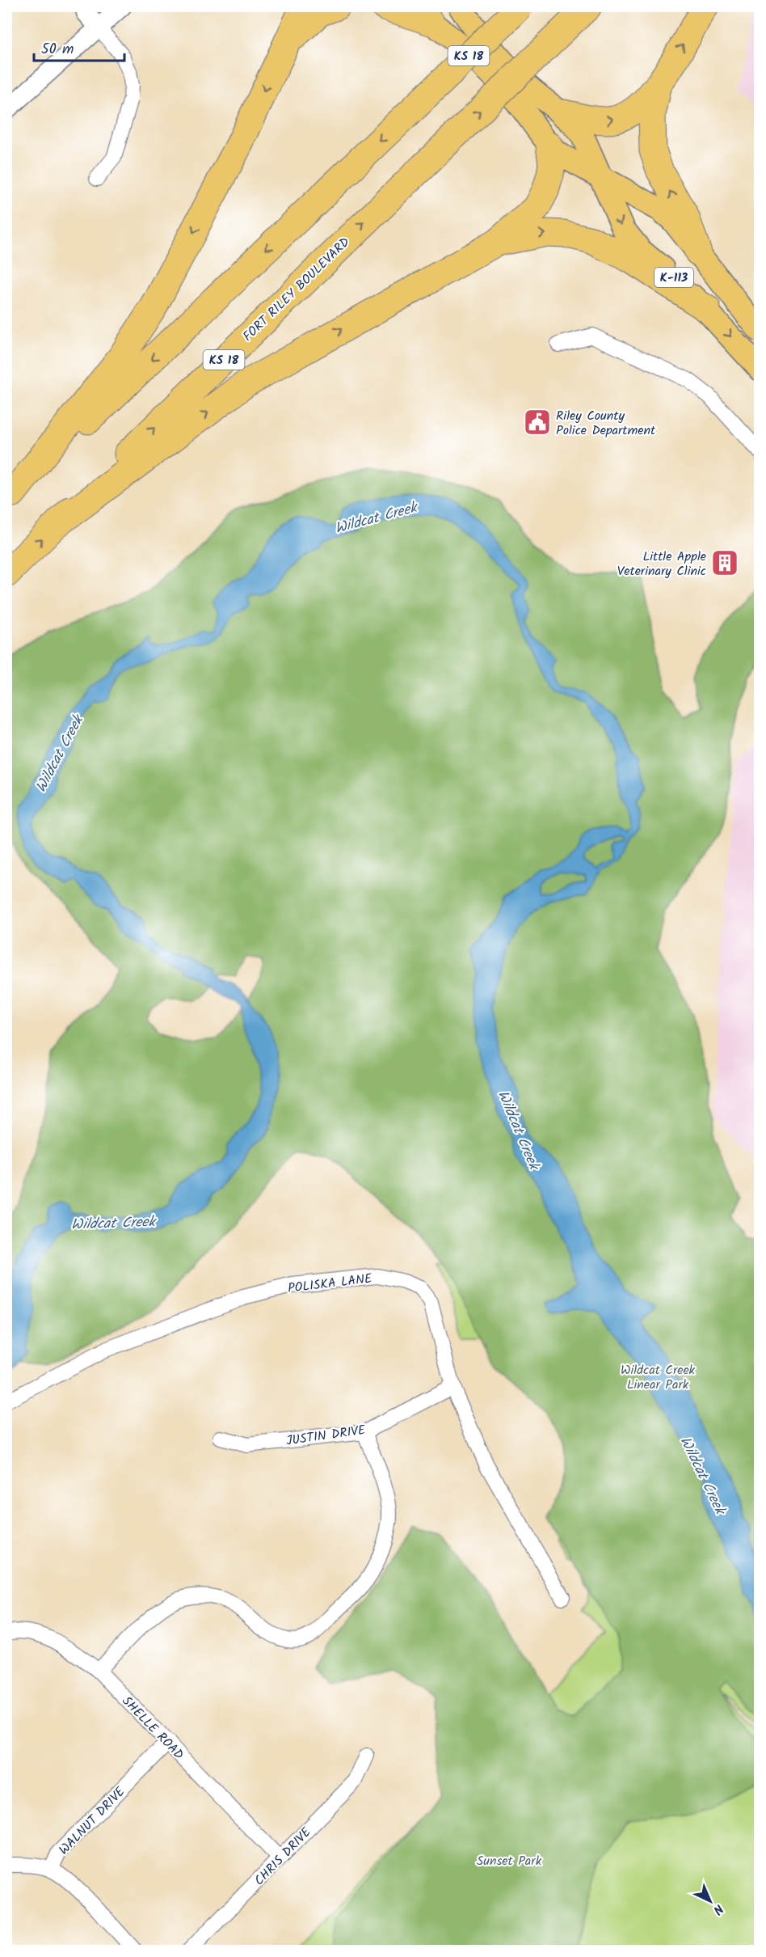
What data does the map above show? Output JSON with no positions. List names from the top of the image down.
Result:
{
  "streets": {
    "highway": ["KS 18", "FORT RILEY BOULEVARD"],
    "main road": ["K-113"],
    "street": [
      "POLISKA LANE",
      "JUSTIN DRIVE",
      "SHELLE ROAD",
      "WALNUT DRIVE",
      "CHRIS DRIVE"
    ]
  },
  "crossings": [
    ["POLISKA LANE", "JUSTIN DRIVE"],
    ["SHELLE ROAD", "WALNUT DRIVE"],
    ["SHELLE ROAD", "CHRIS DRIVE"]
  ],
  "water": ["Wildcat Creek"],
  "parks": ["Wildcat Creek Linear Park", "Sunset Park"],
  "places": {
    "public building": ["Riley County Police Department"],
    "building": ["Little Apple Veterinary Clinic"]
  },
  "scale_bar": "50 m",
  "north": "bottom right"
}
